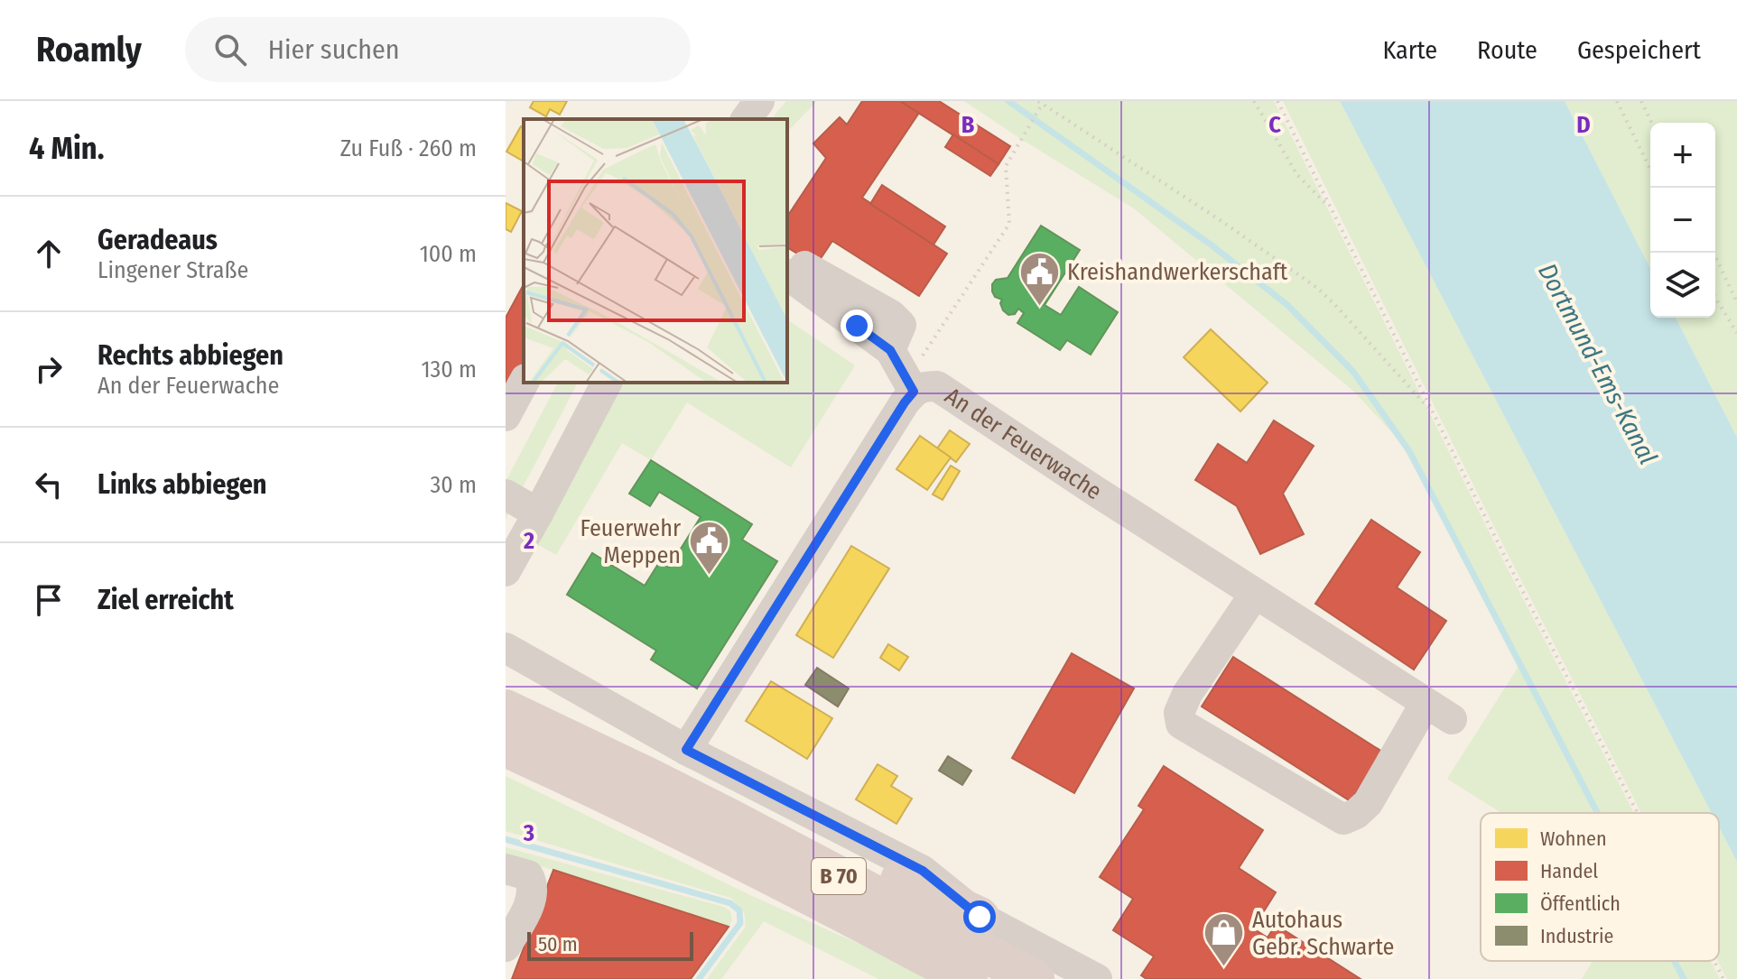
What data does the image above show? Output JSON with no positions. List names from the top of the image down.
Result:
{
  "streets": {
    "highway": ["B 70"],
    "street": ["An der Feuerwache"]
  },
  "water": ["Dortmund-Ems-Kanal"],
  "places": {
    "public building": ["Kreishandwerkerschaft", "Feuerwehr Meppen"],
    "shop": ["Autohaus Gebr. Schwarte"]
  },
  "legend": [
    "Wohnen",
    "Handel",
    "Öffentlich",
    "Industrie"
  ],
  "scale_bar": "50 m",
  "page": {
    "header": "Roamly",
    "search": "Hier suchen",
    "nav": ["Karte", "Route", "Gespeichert"],
    "heading": ["4 Min.", "Zu Fuß · 260 m"],
    "map_buttons": ["+", "−"],
    "list": [
      ["Geradeaus", "Lingener Straße", "100 m"],
      ["Rechts abbiegen", "An der Feuerwache", "130 m"],
      ["Links abbiegen", "30 m"],
      "Ziel erreicht"
    ],
    "scale": "50 m"
  },
  "grid": {
    "columns": ["B", "C", "D"],
    "rows": ["2", "3"]
  }
}
